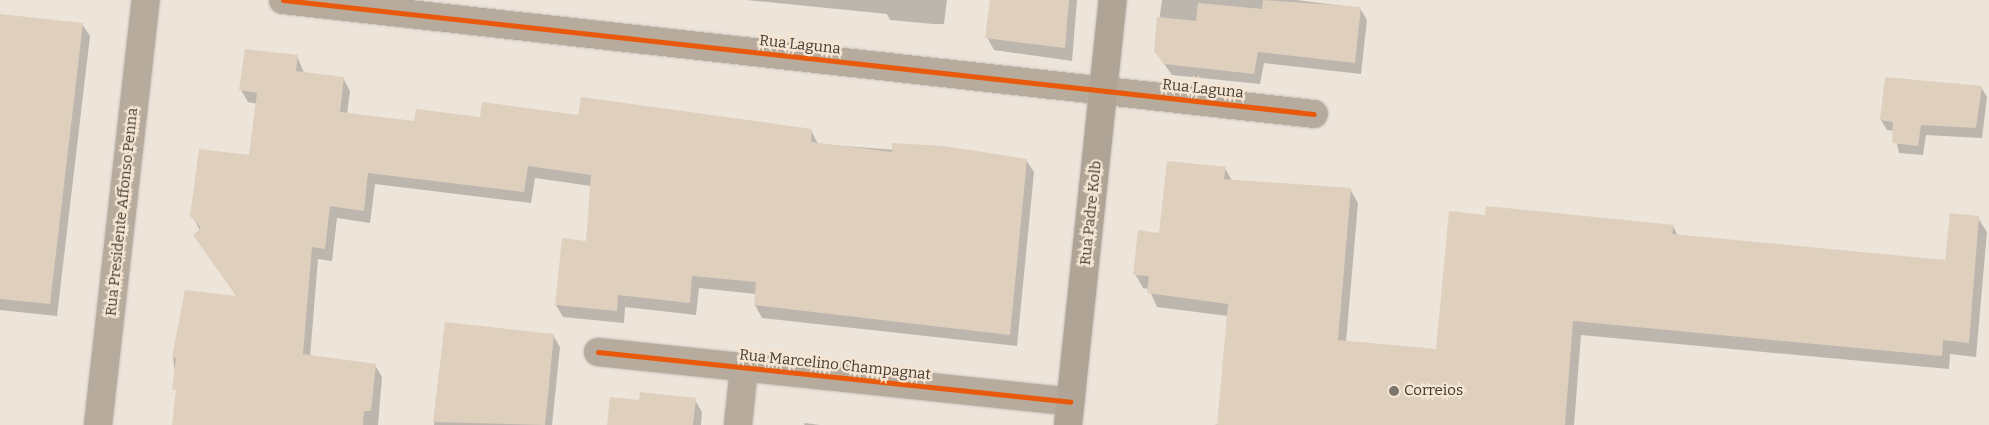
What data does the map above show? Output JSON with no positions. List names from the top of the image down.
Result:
{
  "streets": {
    "main road": ["Rua Padre Kolb"],
    "street": ["Rua Laguna", "Rua Presidente Affonso Penna", "Rua Marcelino Champagnat"]
  },
  "crossings": [
    ["Rua Laguna", "Rua Padre Kolb"],
    ["Rua Padre Kolb", "Rua Marcelino Champagnat"]
  ],
  "places": ["Correios"]
}
